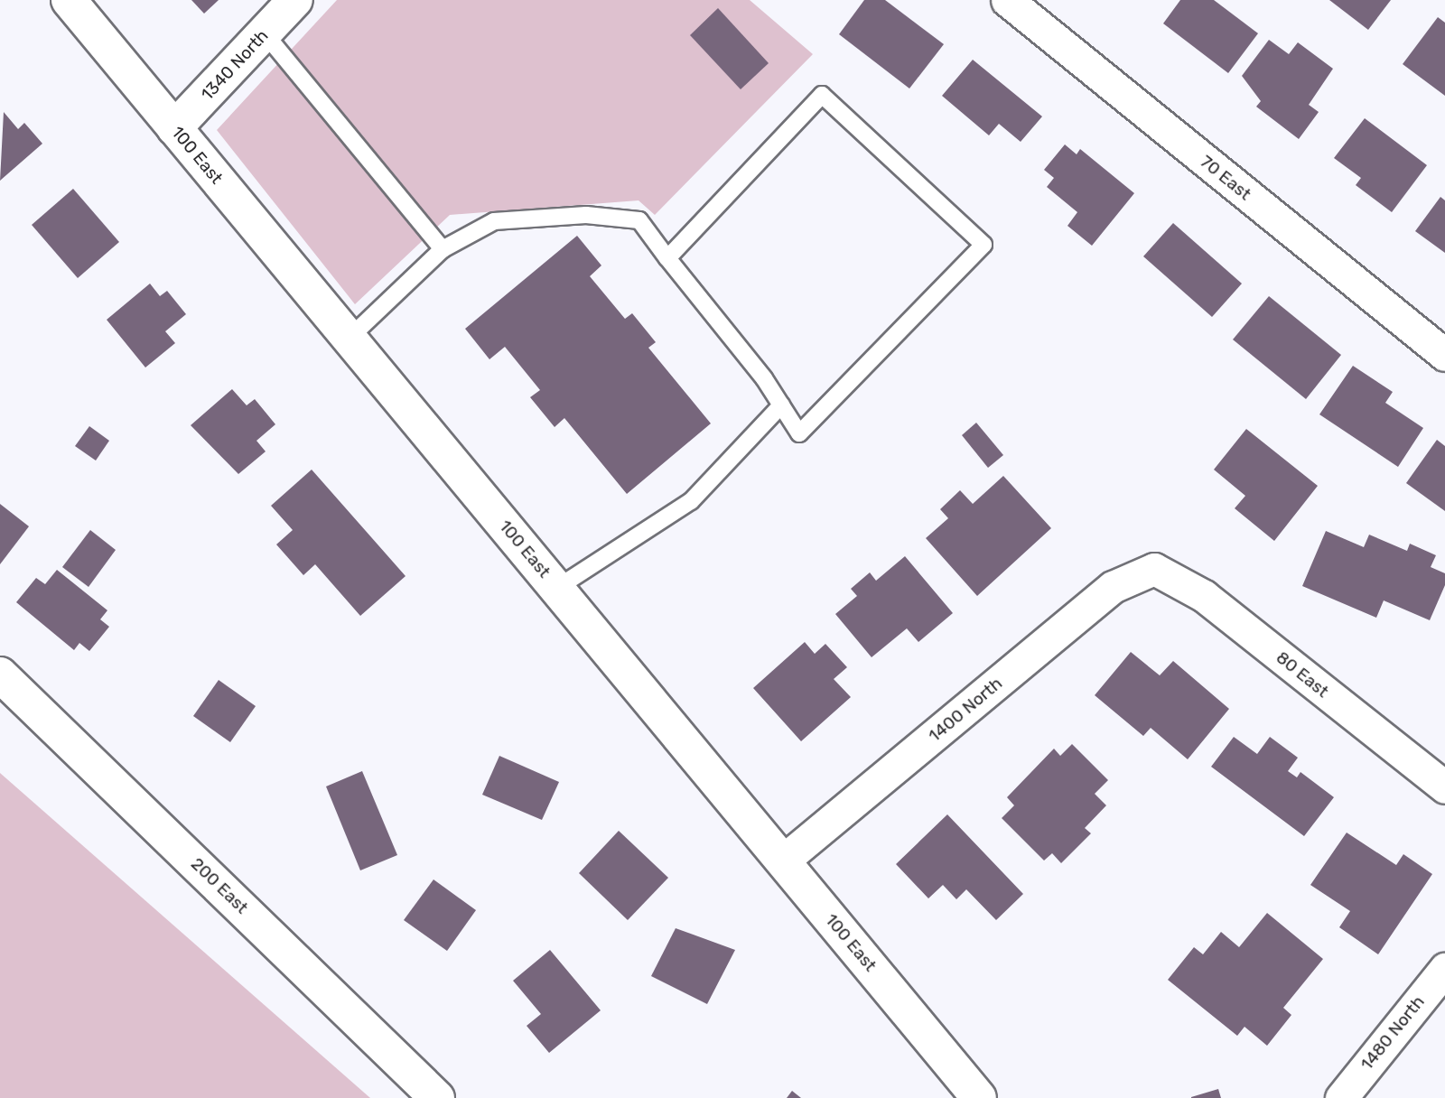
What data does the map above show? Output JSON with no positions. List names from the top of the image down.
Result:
{
  "streets": {
    "main road": ["1340 North", "100 East", "200 East"],
    "street": [
      "70 East",
      "80 East",
      "1400 North",
      "1480 North"
    ]
  },
  "crossings": [
    ["1340 North", "100 East"],
    ["100 East", "1400 North"],
    ["80 East", "1400 North"]
  ]
}
